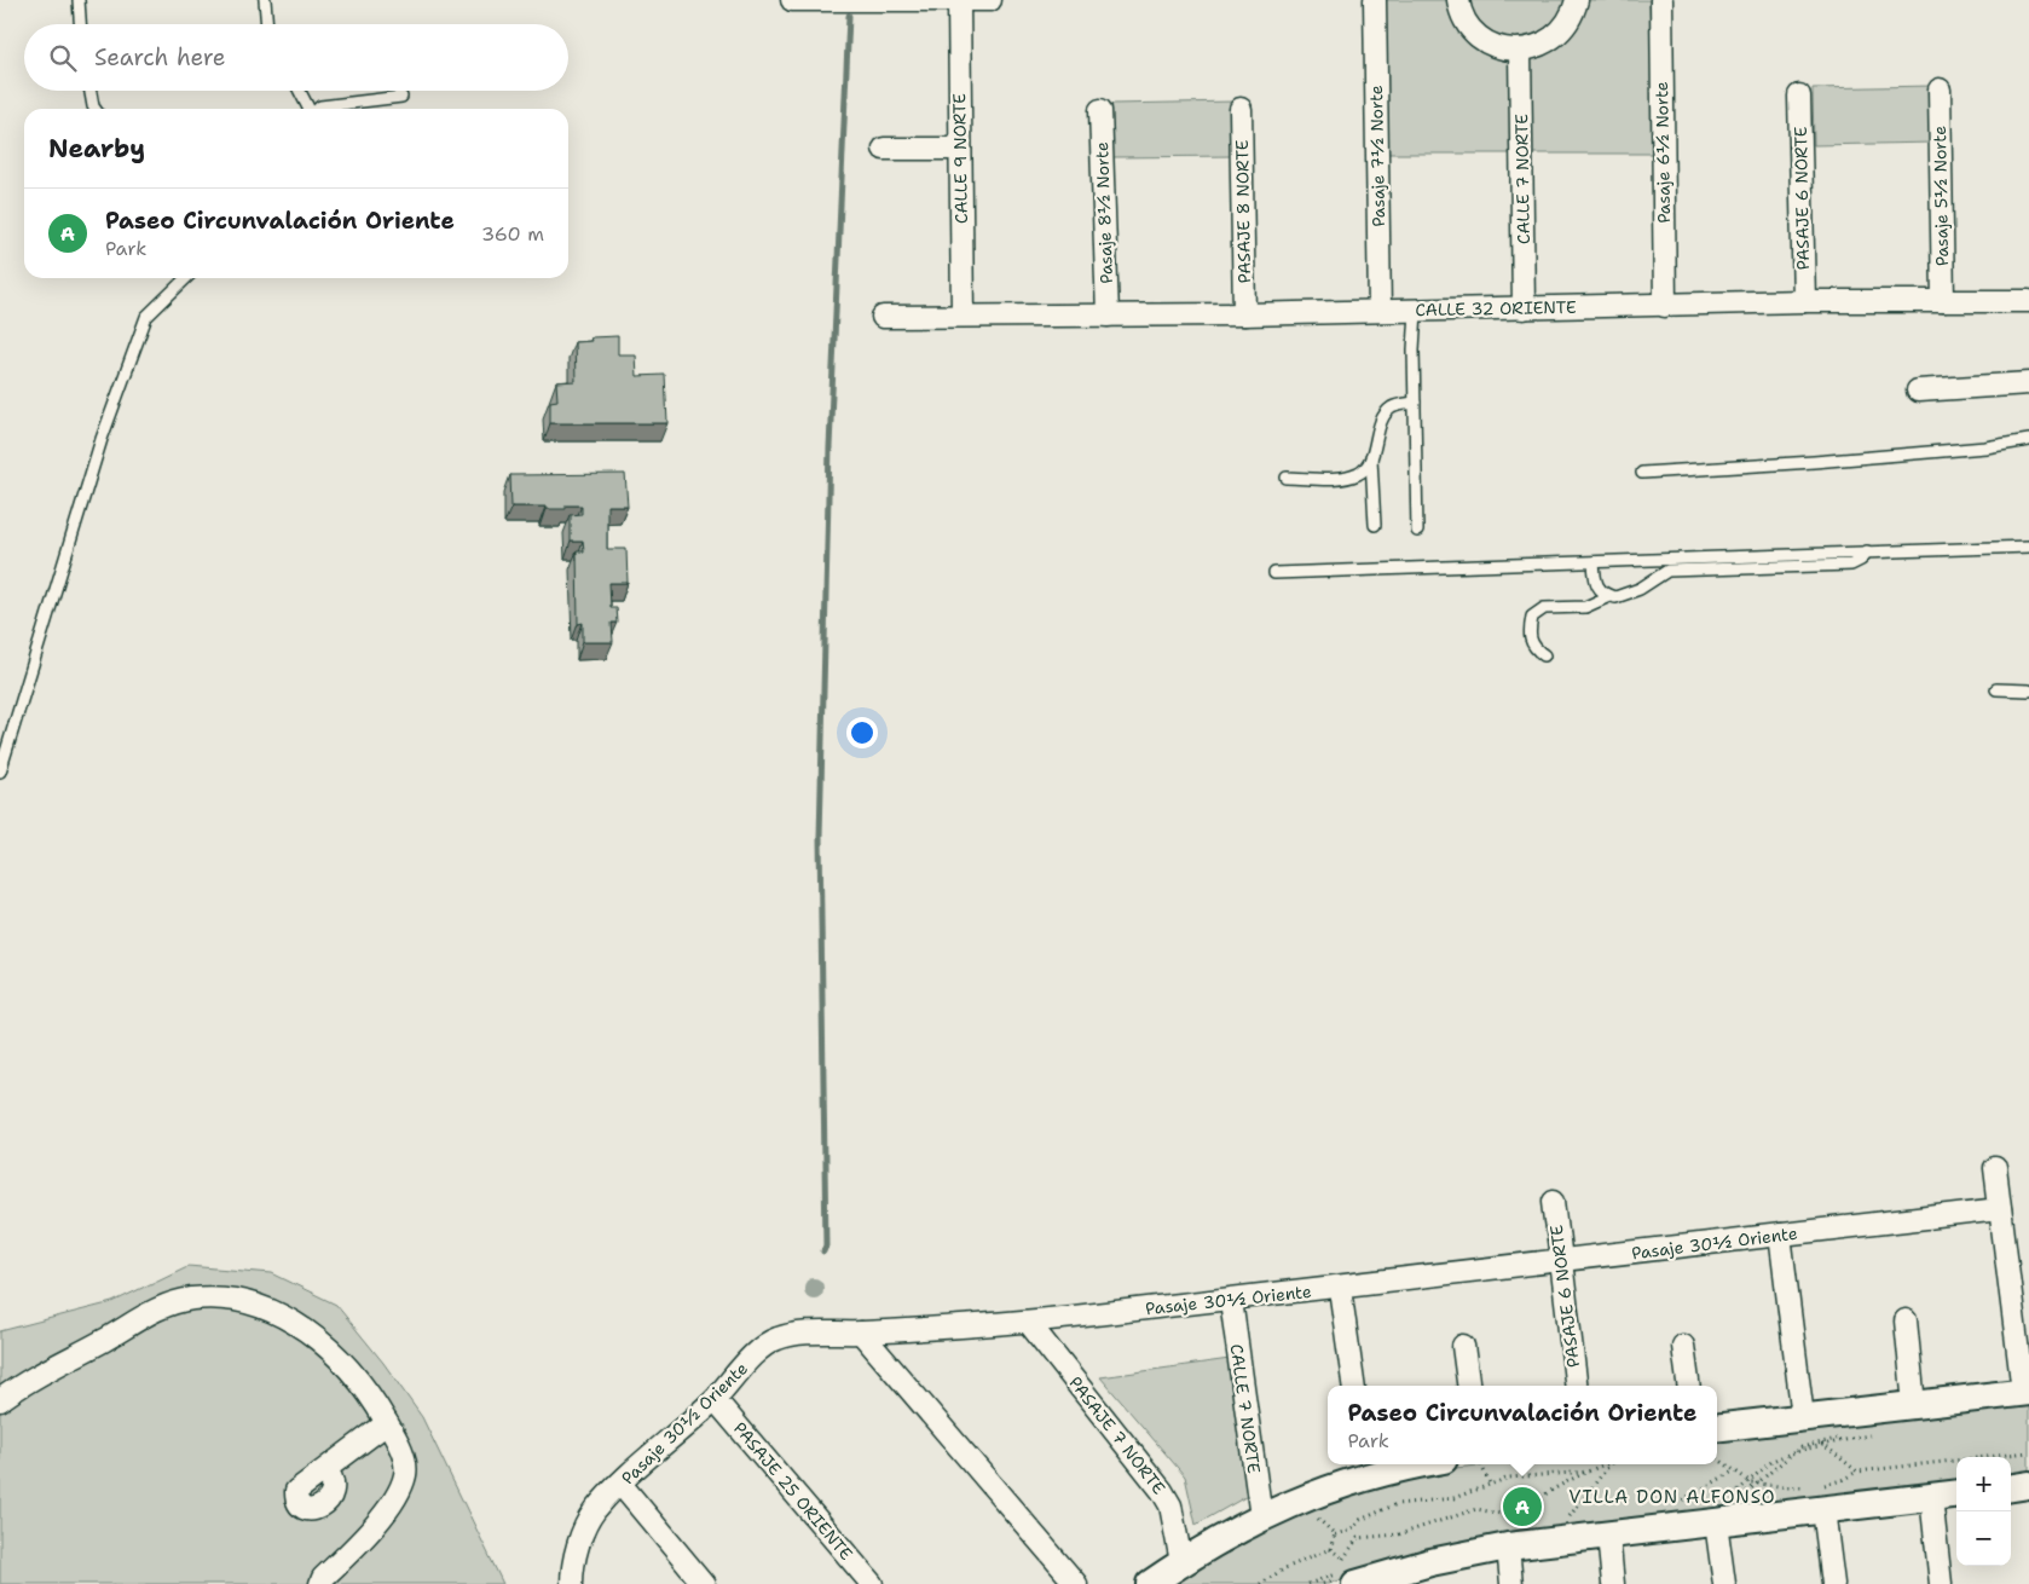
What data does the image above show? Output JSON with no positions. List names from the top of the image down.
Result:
{
  "streets": {
    "street": [
      "Pasaje 6½ Norte",
      "Pasaje 7½ Norte",
      "CALLE 9 NORTE",
      "CALLE 7 NORTE",
      "Pasaje 5½ Norte",
      "PASAJE 6 NORTE",
      "PASAJE 8 NORTE",
      "Pasaje 8½ Norte",
      "CALLE 32 ORIENTE",
      "Pasaje 30½ Oriente",
      "PASAJE 7 NORTE",
      "PASAJE 25 ORIENTE"
    ]
  },
  "crossings": [
    ["Pasaje 6½ Norte", "CALLE 32 ORIENTE"],
    ["Pasaje 7½ Norte", "CALLE 32 ORIENTE"],
    ["CALLE 9 NORTE", "CALLE 32 ORIENTE"],
    ["CALLE 7 NORTE", "CALLE 32 ORIENTE"],
    ["CALLE 7 NORTE", "Pasaje 30½ Oriente"],
    ["Pasaje 5½ Norte", "CALLE 32 ORIENTE"],
    ["PASAJE 6 NORTE", "CALLE 32 ORIENTE"],
    ["PASAJE 6 NORTE", "Pasaje 30½ Oriente"],
    ["PASAJE 8 NORTE", "CALLE 32 ORIENTE"],
    ["Pasaje 8½ Norte", "CALLE 32 ORIENTE"],
    ["Pasaje 30½ Oriente", "PASAJE 7 NORTE"],
    ["Pasaje 30½ Oriente", "PASAJE 25 ORIENTE"]
  ],
  "districts": ["VILLA DON ALFONSO"],
  "page": {
    "search": "Search here",
    "heading": "Nearby",
    "list": [
      {
        "mark": "A",
        "name": "Paseo Circunvalación Oriente",
        "note": "Park",
        "value": "360 m"
      }
    ],
    "popup": ["Paseo Circunvalación Oriente", "Park"],
    "map_buttons": ["+", "−"],
    "pins": "A"
  }
}
